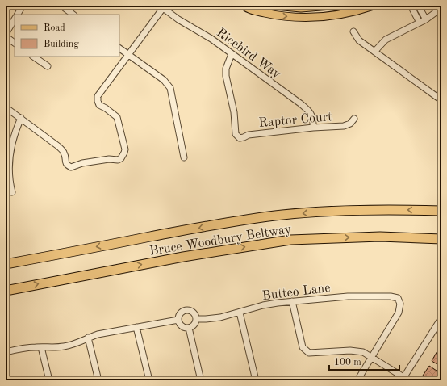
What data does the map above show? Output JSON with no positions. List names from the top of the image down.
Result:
{
  "streets": {
    "highway": ["Bruce Woodbury Beltway"],
    "street": ["Ricebird Way", "Raptor Court", "Butteo Lane"]
  },
  "crossings": [
    ["Ricebird Way", "Raptor Court"]
  ],
  "legend": ["Road", "Building"],
  "scale_bar": "100 m"
}
